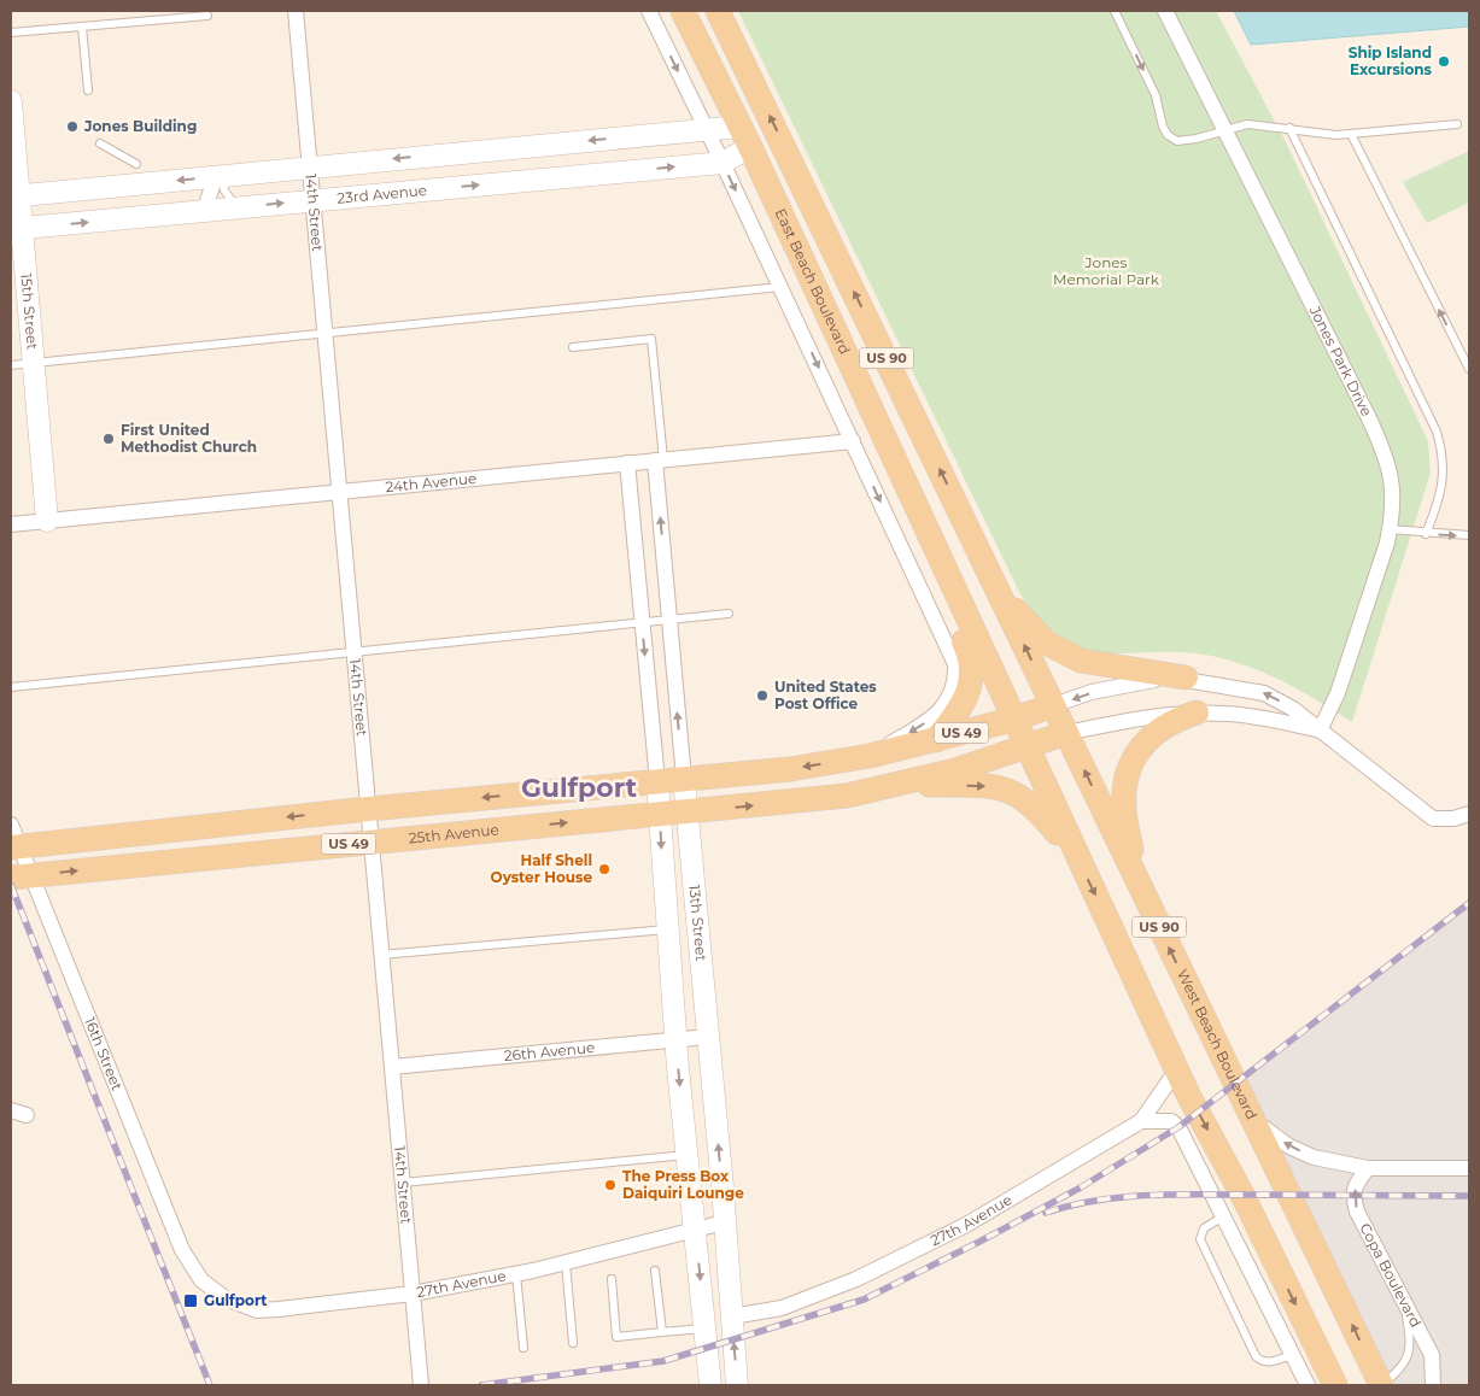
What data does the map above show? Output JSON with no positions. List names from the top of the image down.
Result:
{
  "streets": {
    "main road": [
      "East Beach Boulevard",
      "US 90",
      "US 49",
      "25th Avenue",
      "West Beach Boulevard"
    ],
    "street": [
      "23rd Avenue",
      "14th Street",
      "15th Street",
      "Jones Park Drive",
      "24th Avenue",
      "13th Street",
      "26th Avenue",
      "16th Street",
      "27th Avenue",
      "Copa Boulevard"
    ]
  },
  "crossings": [
    ["23rd Avenue", "14th Street"],
    ["23rd Avenue", "East Beach Boulevard"],
    ["23rd Avenue", "15th Street"],
    ["14th Street", "24th Avenue"],
    ["14th Street", "US 49"],
    ["14th Street", "25th Avenue"],
    ["14th Street", "26th Avenue"],
    ["14th Street", "27th Avenue"],
    ["East Beach Boulevard", "US 90"],
    ["East Beach Boulevard", "US 49"],
    ["15th Street", "24th Avenue"],
    ["US 90", "US 49"],
    ["US 90", "West Beach Boulevard"],
    ["US 90", "27th Avenue"],
    ["24th Avenue", "13th Street"],
    ["US 49", "25th Avenue"],
    ["US 49", "13th Street"],
    ["US 49", "West Beach Boulevard"],
    ["US 49", "16th Street"],
    ["25th Avenue", "13th Street"],
    ["25th Avenue", "16th Street"],
    ["13th Street", "26th Avenue"],
    ["13th Street", "27th Avenue"],
    ["16th Street", "27th Avenue"]
  ],
  "districts": ["Gulfport"],
  "parks": ["Jones Memorial Park"],
  "places": {
    "other": [
      "Ship Island Excursions",
      "Jones Building",
      "First United Methodist Church",
      "United States Post Office",
      "Half Shell Oyster House",
      "The Press Box Daiquiri Lounge"
    ],
    "transit": ["Gulfport"]
  }
}
